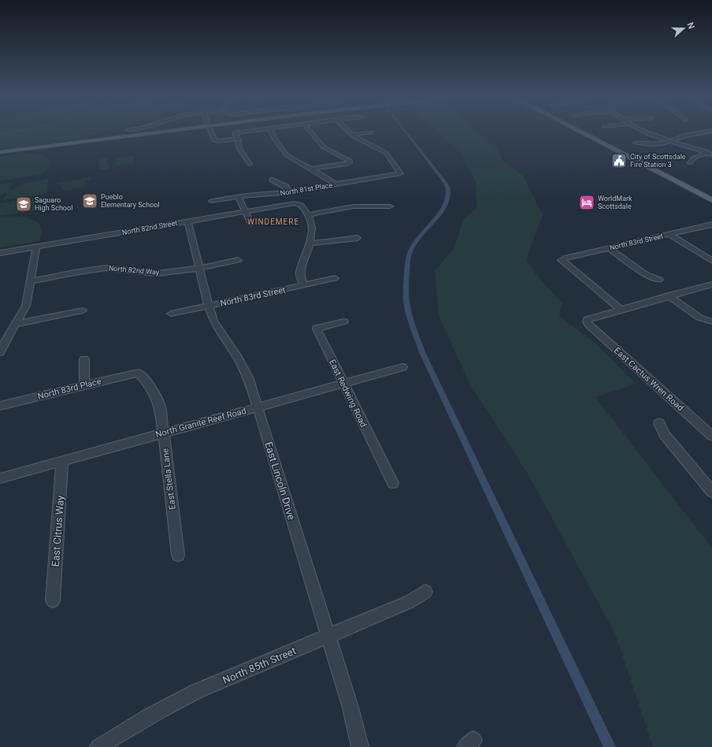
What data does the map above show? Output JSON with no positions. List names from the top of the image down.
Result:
{
  "streets": {
    "street": [
      "North 81st Place",
      "North 82nd Street",
      "North 83rd Street",
      "North 82nd Way",
      "East Cactus Wren Road",
      "North 83rd Place",
      "East Redwing Road",
      "North Granite Reef Road",
      "East Stella Lane",
      "East Lincoln Drive",
      "East Citrus Way",
      "North 85th Street"
    ]
  },
  "crossings": [
    ["North 82nd Street", "East Lincoln Drive"],
    ["North 83rd Street", "East Cactus Wren Road"],
    ["North 83rd Street", "East Lincoln Drive"],
    ["North 82nd Way", "East Lincoln Drive"],
    ["North 83rd Place", "East Stella Lane"],
    ["East Redwing Road", "North Granite Reef Road"],
    ["North Granite Reef Road", "East Stella Lane"],
    ["North Granite Reef Road", "East Lincoln Drive"],
    ["North Granite Reef Road", "East Citrus Way"],
    ["East Lincoln Drive", "North 85th Street"]
  ],
  "districts": ["WINDEMERE"],
  "places": {
    "public building": ["City of Scottsdale Fire Station 3"],
    "school or university": ["Pueblo Elementary School", "Saguaro High School"],
    "hotel": ["WorldMark Scottsdale"]
  },
  "north": "right"
}
